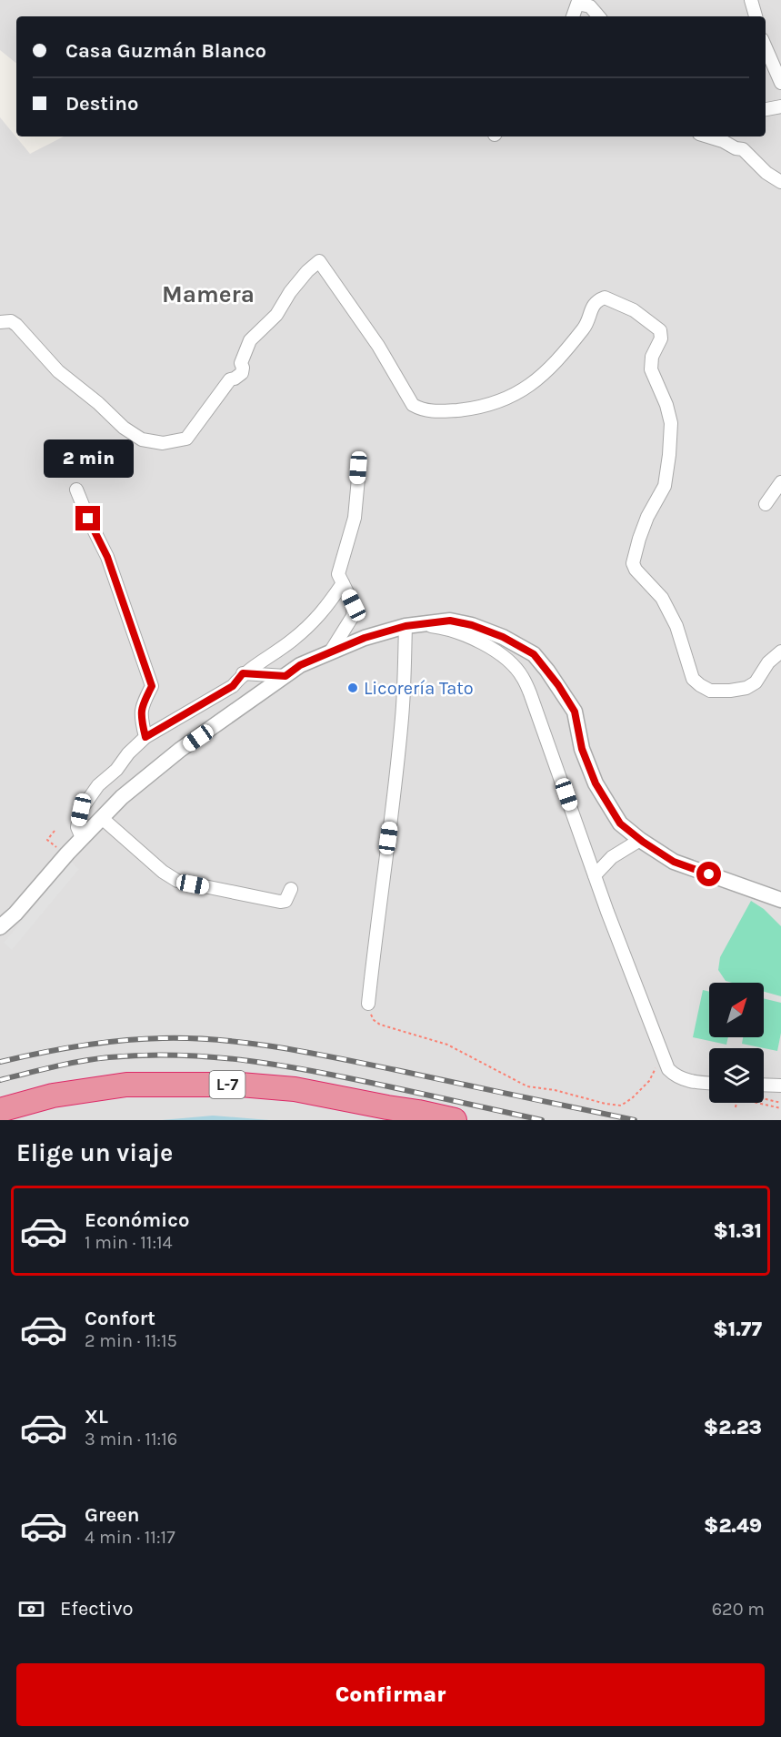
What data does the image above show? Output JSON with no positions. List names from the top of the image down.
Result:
{
  "streets": {
    "highway": ["L-7"]
  },
  "districts": ["Mamera"],
  "places": ["Licorería Tato"],
  "north": "top right",
  "page": {
    "banner": ["Casa Guzmán Blanco", "Destino"],
    "bubble": "2 min",
    "heading": "Elige un viaje",
    "list": [
      {
        "name": "Económico",
        "note": "1 min · 11:14",
        "value": "$1.31"
      },
      {
        "name": "Confort",
        "note": "2 min · 11:15",
        "value": "$1.77"
      },
      {
        "name": "XL",
        "note": "3 min · 11:16",
        "value": "$2.23"
      },
      {
        "name": "Green",
        "note": "4 min · 11:17",
        "value": "$2.49"
      }
    ],
    "pay": ["Efectivo", "620 m"],
    "buttons": "Confirmar"
  }
}
